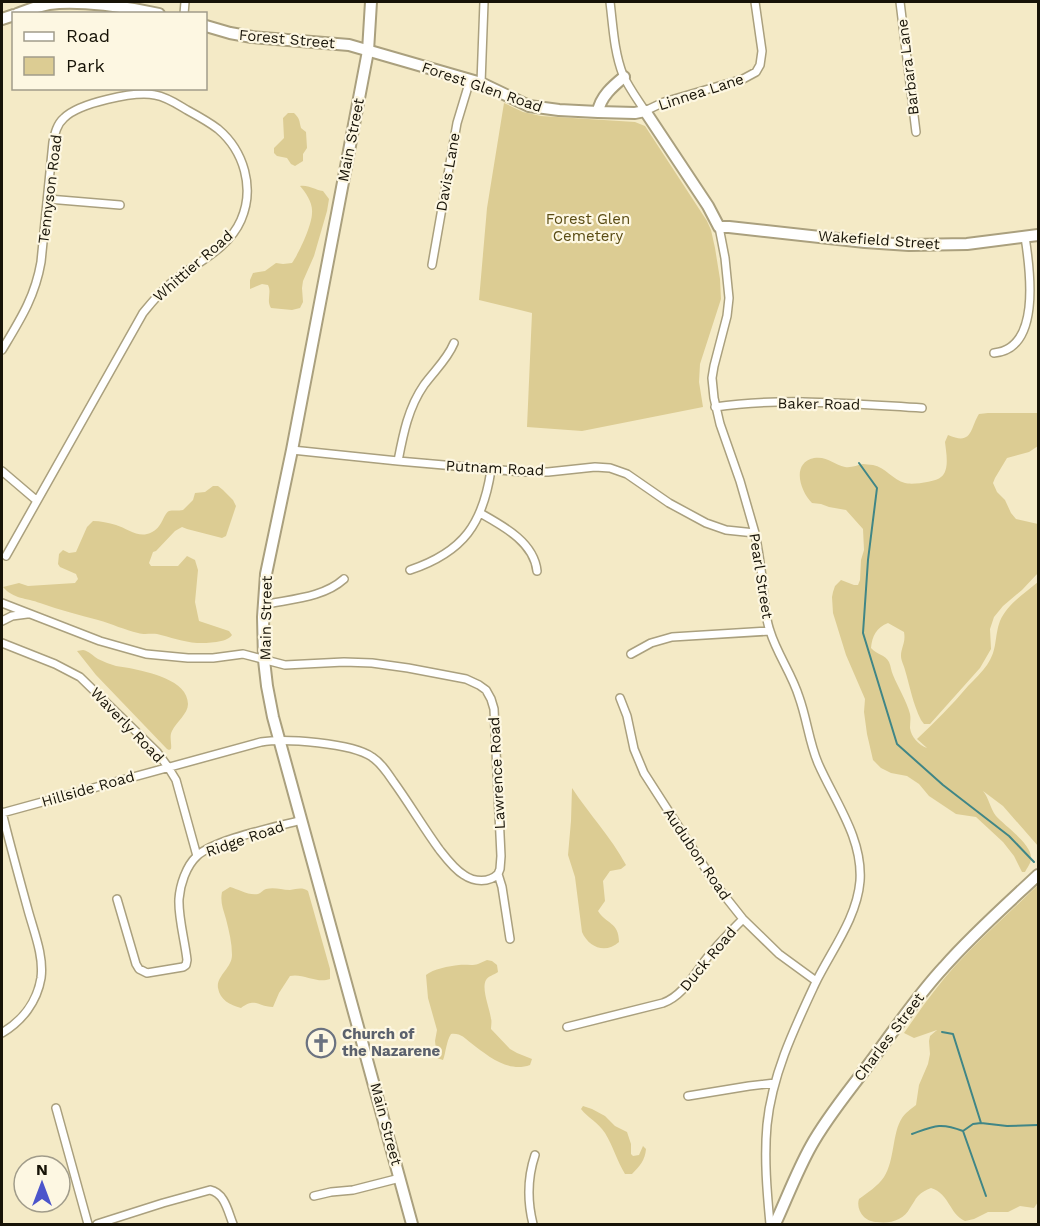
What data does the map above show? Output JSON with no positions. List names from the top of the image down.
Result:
{
  "streets": {
    "street": [
      "Forest Street",
      "Barbara Lane",
      "Forest Glen Road",
      "Linnea Lane",
      "Main Street",
      "Davis Lane",
      "Tennyson Road",
      "Wakefield Street",
      "Whittier Road",
      "Baker Road",
      "Putnam Road",
      "Pearl Street",
      "Waverly Road",
      "Lawrence Road",
      "Hillside Road",
      "Ridge Road",
      "Audubon Road",
      "Duck Road",
      "Charles Street"
    ]
  },
  "crossings": [
    ["Forest Street", "Forest Glen Road"],
    ["Forest Street", "Main Street"],
    ["Forest Glen Road", "Linnea Lane"],
    ["Forest Glen Road", "Main Street"],
    ["Forest Glen Road", "Davis Lane"],
    ["Forest Glen Road", "Pearl Street"],
    ["Linnea Lane", "Pearl Street"],
    ["Main Street", "Putnam Road"],
    ["Main Street", "Lawrence Road"],
    ["Main Street", "Hillside Road"],
    ["Main Street", "Ridge Road"],
    ["Tennyson Road", "Whittier Road"],
    ["Wakefield Street", "Pearl Street"],
    ["Baker Road", "Pearl Street"],
    ["Putnam Road", "Pearl Street"],
    ["Pearl Street", "Audubon Road"],
    ["Waverly Road", "Hillside Road"],
    ["Waverly Road", "Ridge Road"],
    ["Lawrence Road", "Hillside Road"],
    ["Audubon Road", "Duck Road"]
  ],
  "parks": ["Forest Glen Cemetery"],
  "places": {
    "church": ["Church of the Nazarene"]
  },
  "legend": ["Road", "Park"],
  "north": "top"
}
